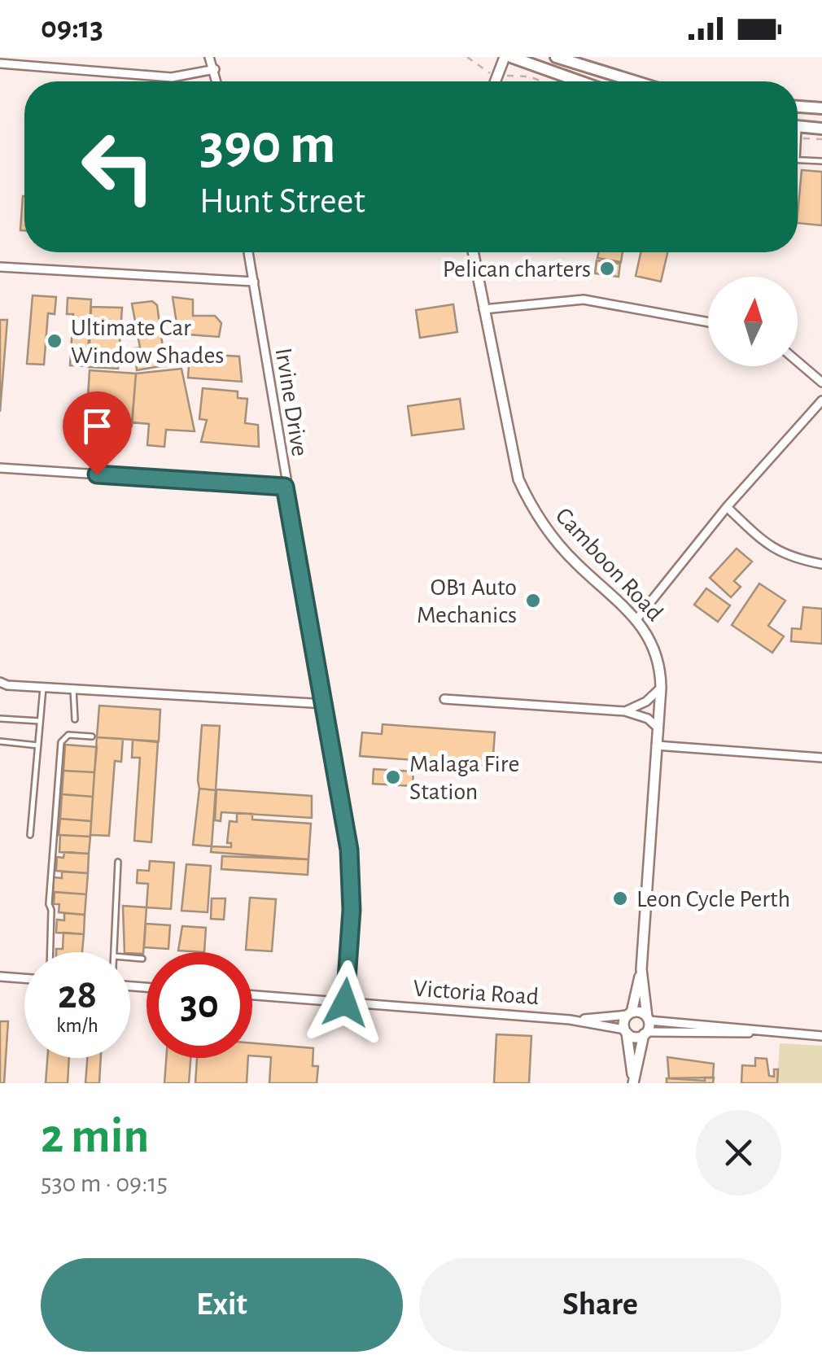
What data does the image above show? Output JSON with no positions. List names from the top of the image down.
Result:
{
  "streets": {
    "street": ["Irvine Drive", "Camboon Road", "Victoria Road"]
  },
  "crossings": [
    ["Irvine Drive", "Victoria Road"],
    ["Camboon Road", "Victoria Road"]
  ],
  "places": [
    "Pelican charters",
    "Ultimate Car Window Shades",
    "OB1 Auto Mechanics",
    "Malaga Fire Station",
    "Leon Cycle Perth"
  ],
  "north": "top",
  "page": {
    "status": "09:13",
    "turn": ["390 m", "Hunt Street"],
    "speed": "28 km/h",
    "limit": "30",
    "heading": ["2 min", "530 m · 09:15"],
    "buttons": ["Exit", "Share"]
  }
}
